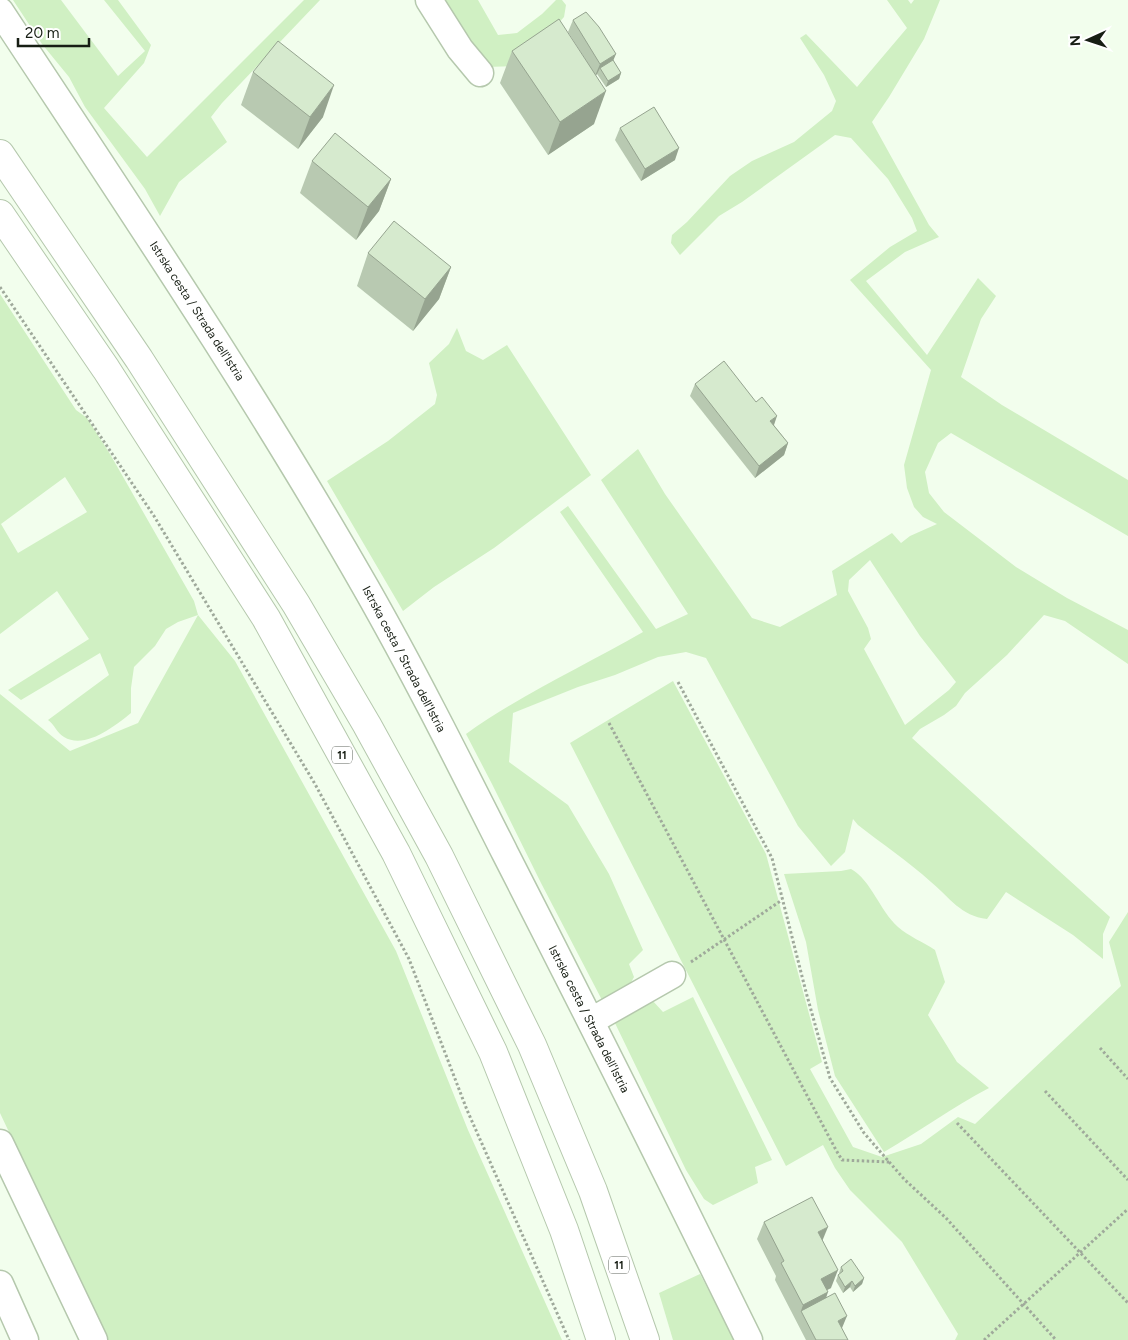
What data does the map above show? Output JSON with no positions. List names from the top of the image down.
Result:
{
  "streets": {
    "highway": ["11"],
    "street": ["Istrska cesta / Strada dell'Istria"]
  },
  "scale_bar": "20 m",
  "north": "left"
}
